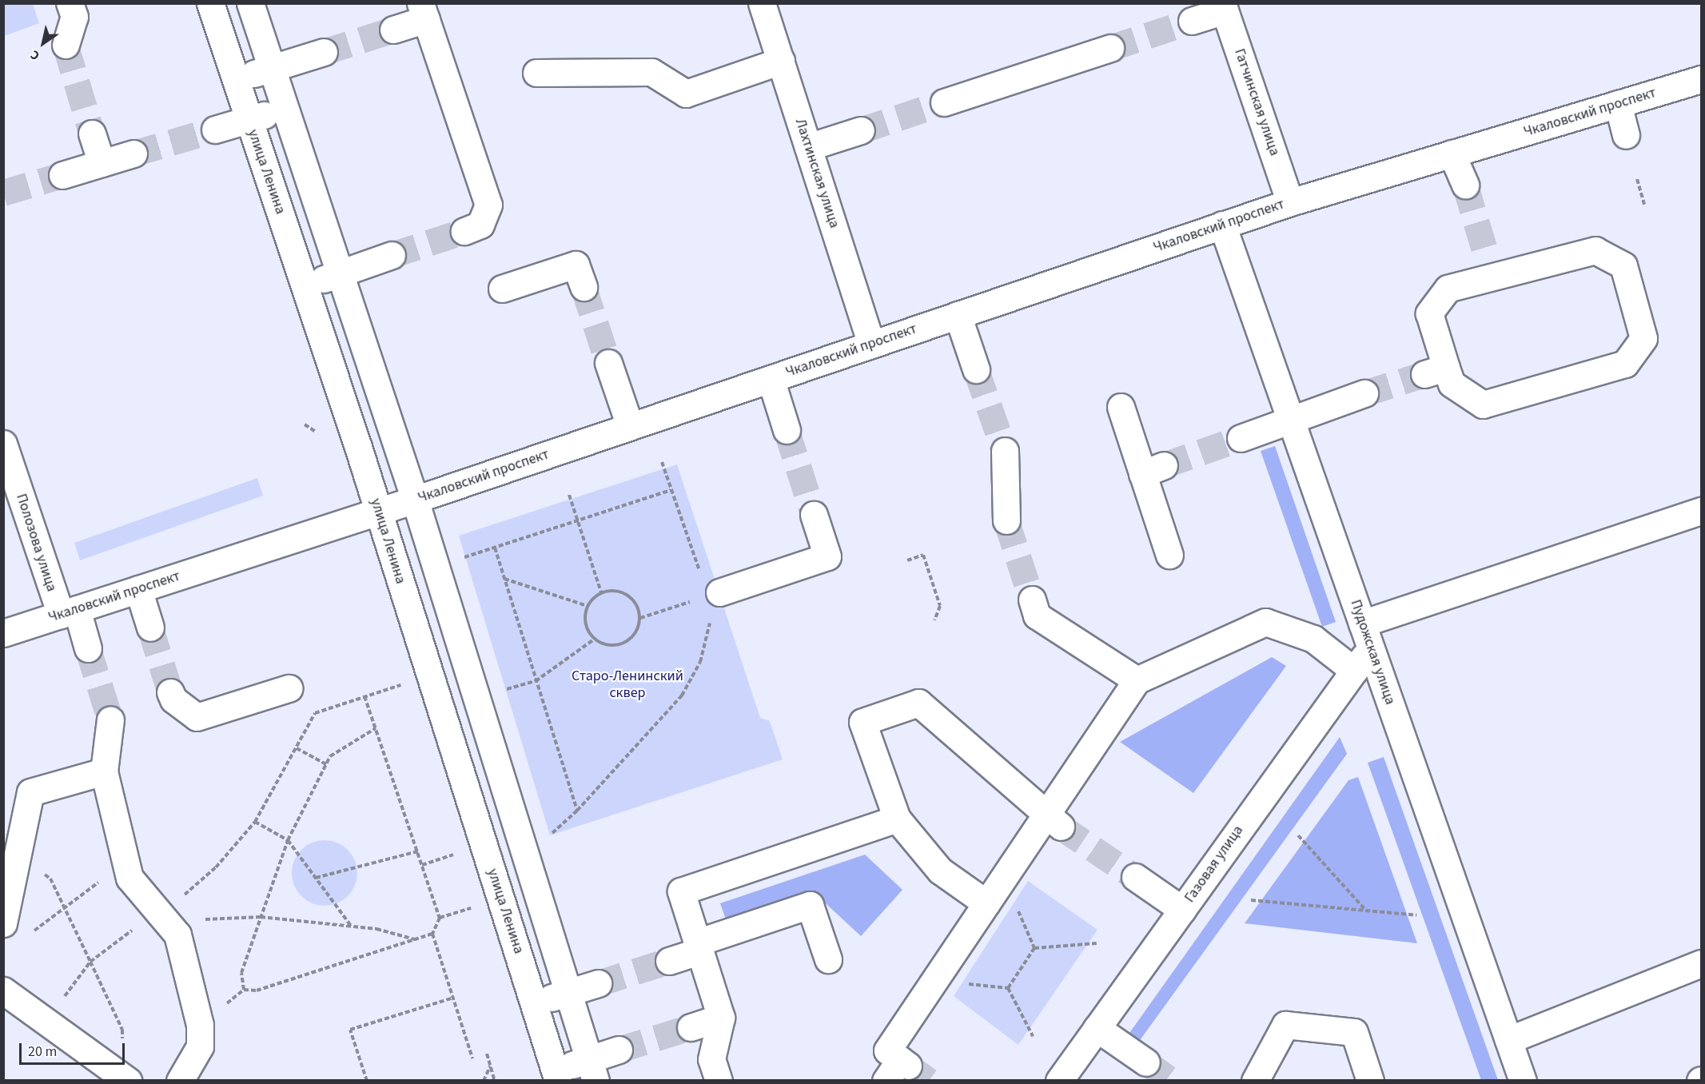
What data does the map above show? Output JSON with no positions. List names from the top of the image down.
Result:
{
  "streets": {
    "street": [
      "Гатчинская улица",
      "Чкаловский проспект",
      "улица Ленина",
      "Лахтинская улица",
      "Полозова улица",
      "Пудожская улица",
      "Газовая улица"
    ]
  },
  "crossings": [
    ["Гатчинская улица", "Чкаловский проспект"],
    ["Чкаловский проспект", "улица Ленина"],
    ["Чкаловский проспект", "Лахтинская улица"],
    ["Чкаловский проспект", "Полозова улица"],
    ["Чкаловский проспект", "Пудожская улица"],
    ["Пудожская улица", "Газовая улица"]
  ],
  "parks": ["Старо-Ленинский сквер"],
  "scale_bar": "20 m",
  "north": "bottom left"
}
